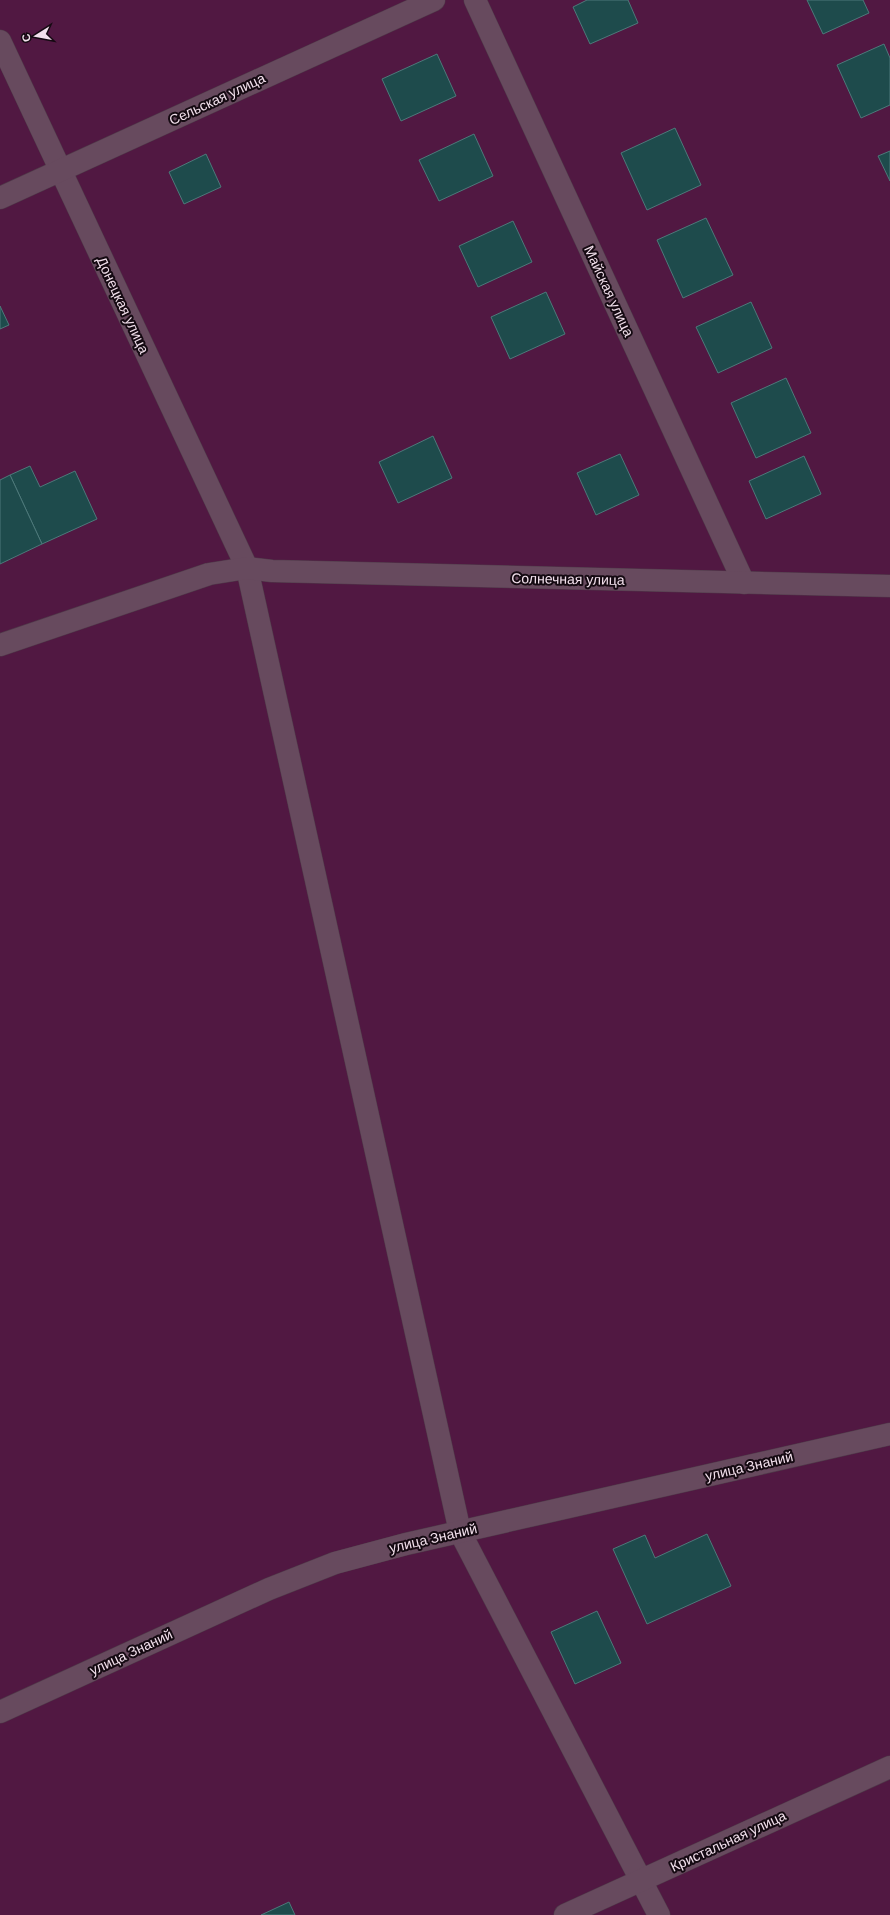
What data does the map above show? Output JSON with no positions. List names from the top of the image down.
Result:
{
  "streets": {
    "street": [
      "Сельская улица",
      "Майская улица",
      "Донецкая улица",
      "Солнечная улица",
      "улица Знаний",
      "Кристальная улица"
    ]
  },
  "crossings": [
    ["Сельская улица", "Донецкая улица"],
    ["Майская улица", "Солнечная улица"],
    ["Донецкая улица", "Солнечная улица"],
    ["Донецкая улица", "улица Знаний"],
    ["Донецкая улица", "Кристальная улица"]
  ],
  "north": "left"
}
